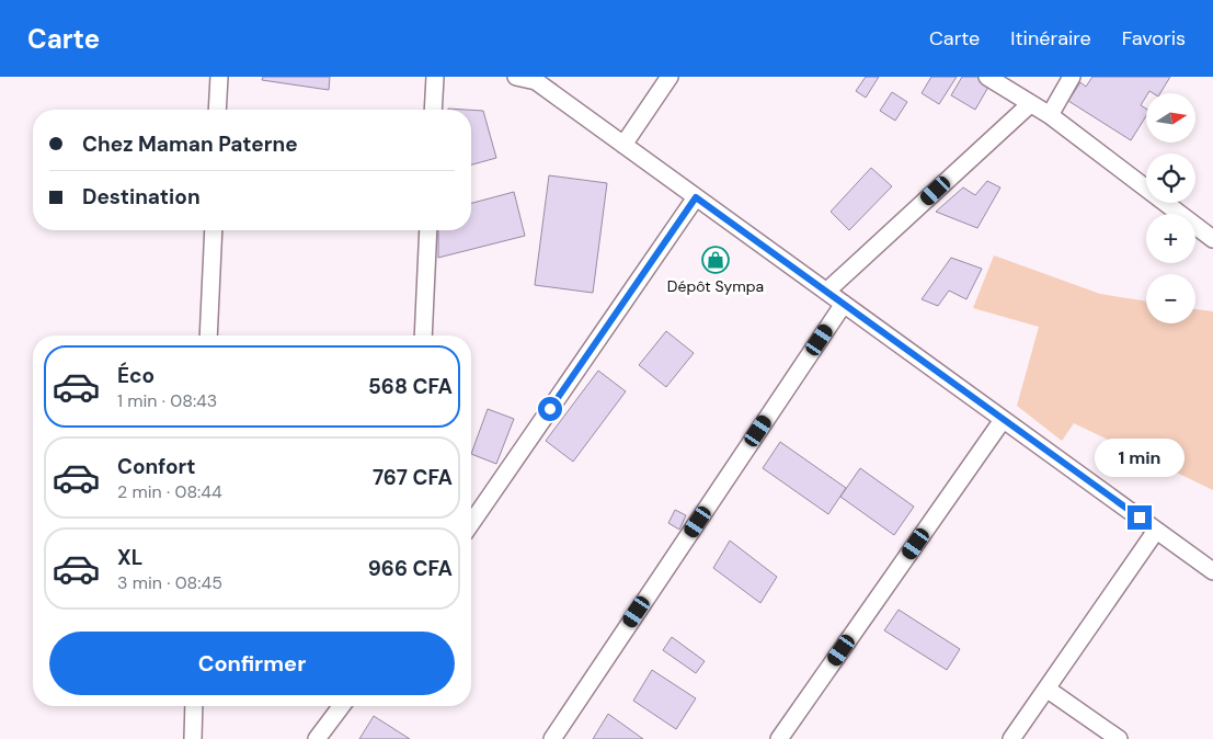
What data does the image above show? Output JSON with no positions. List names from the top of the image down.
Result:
{
  "places": {
    "shop": ["Dépôt Sympa"]
  },
  "north": "right",
  "page": {
    "header": "Carte",
    "nav": ["Carte", "Itinéraire", "Favoris"],
    "map_buttons": ["+", "−"],
    "banner": ["Chez Maman Paterne", "Destination"],
    "list": [
      {
        "name": "Éco",
        "note": "1 min · 08:43",
        "value": "568 CFA"
      },
      {
        "name": "Confort",
        "note": "2 min · 08:44",
        "value": "767 CFA"
      },
      {
        "name": "XL",
        "note": "3 min · 08:45",
        "value": "966 CFA"
      }
    ],
    "bubble": "1 min",
    "buttons": "Confirmer"
  }
}
